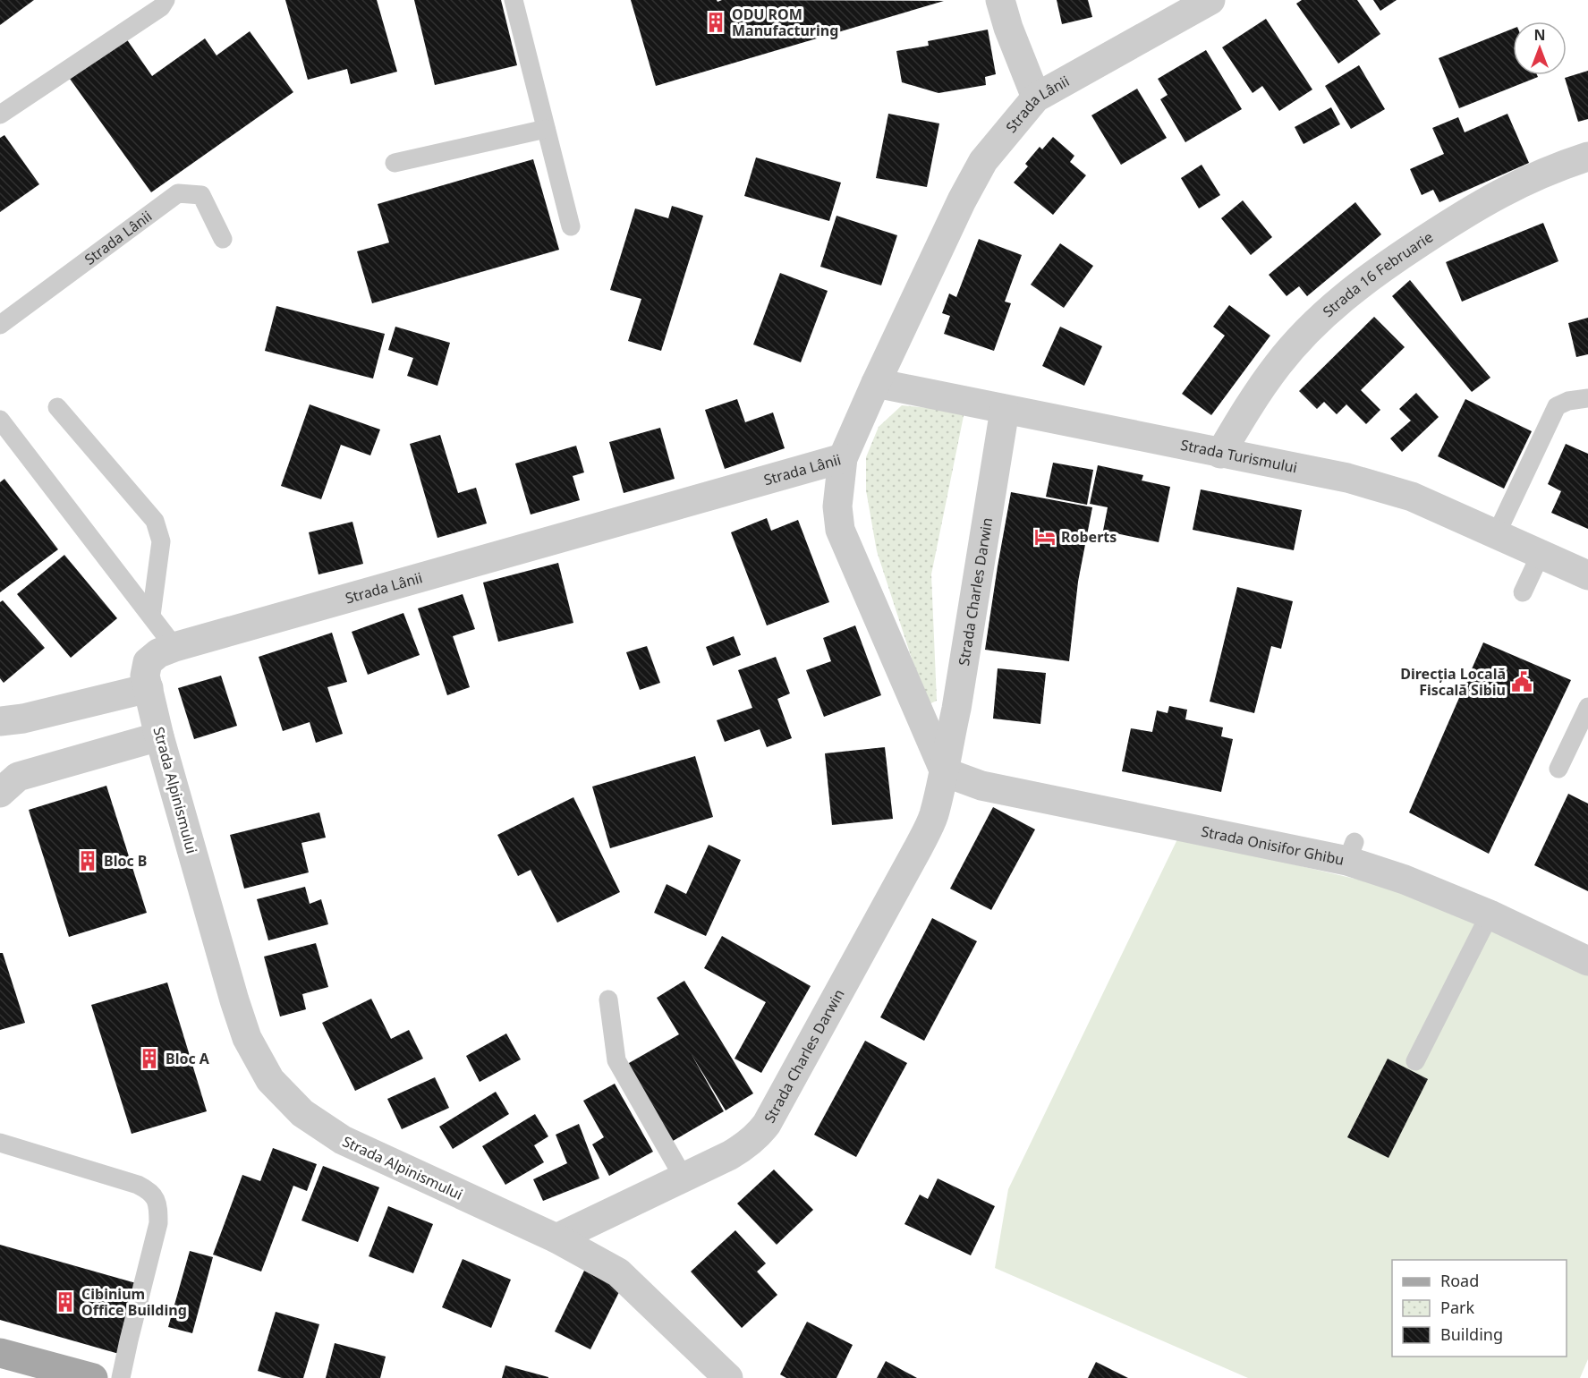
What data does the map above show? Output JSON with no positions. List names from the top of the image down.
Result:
{
  "streets": {
    "street": [
      "Strada Lânii",
      "Strada 16 Februarie",
      "Strada Turismului",
      "Strada Charles Darwin",
      "Strada Alpinismului",
      "Strada Onisifor Ghibu"
    ]
  },
  "crossings": [
    ["Strada Lânii", "Strada Turismului"],
    ["Strada Lânii", "Strada Alpinismului"],
    ["Strada 16 Februarie", "Strada Turismului"],
    ["Strada Turismului", "Strada Charles Darwin"],
    ["Strada Charles Darwin", "Strada Alpinismului"],
    ["Strada Charles Darwin", "Strada Onisifor Ghibu"]
  ],
  "places": {
    "building": [
      "ODU ROM Manufacturing",
      "Bloc B",
      "Bloc A",
      "Cibinium Office Building"
    ],
    "hotel": ["Roberts"],
    "public building": ["Direcția Locală Fiscală Sibiu"]
  },
  "legend": ["Road", "Park", "Building"],
  "north": "top"
}
